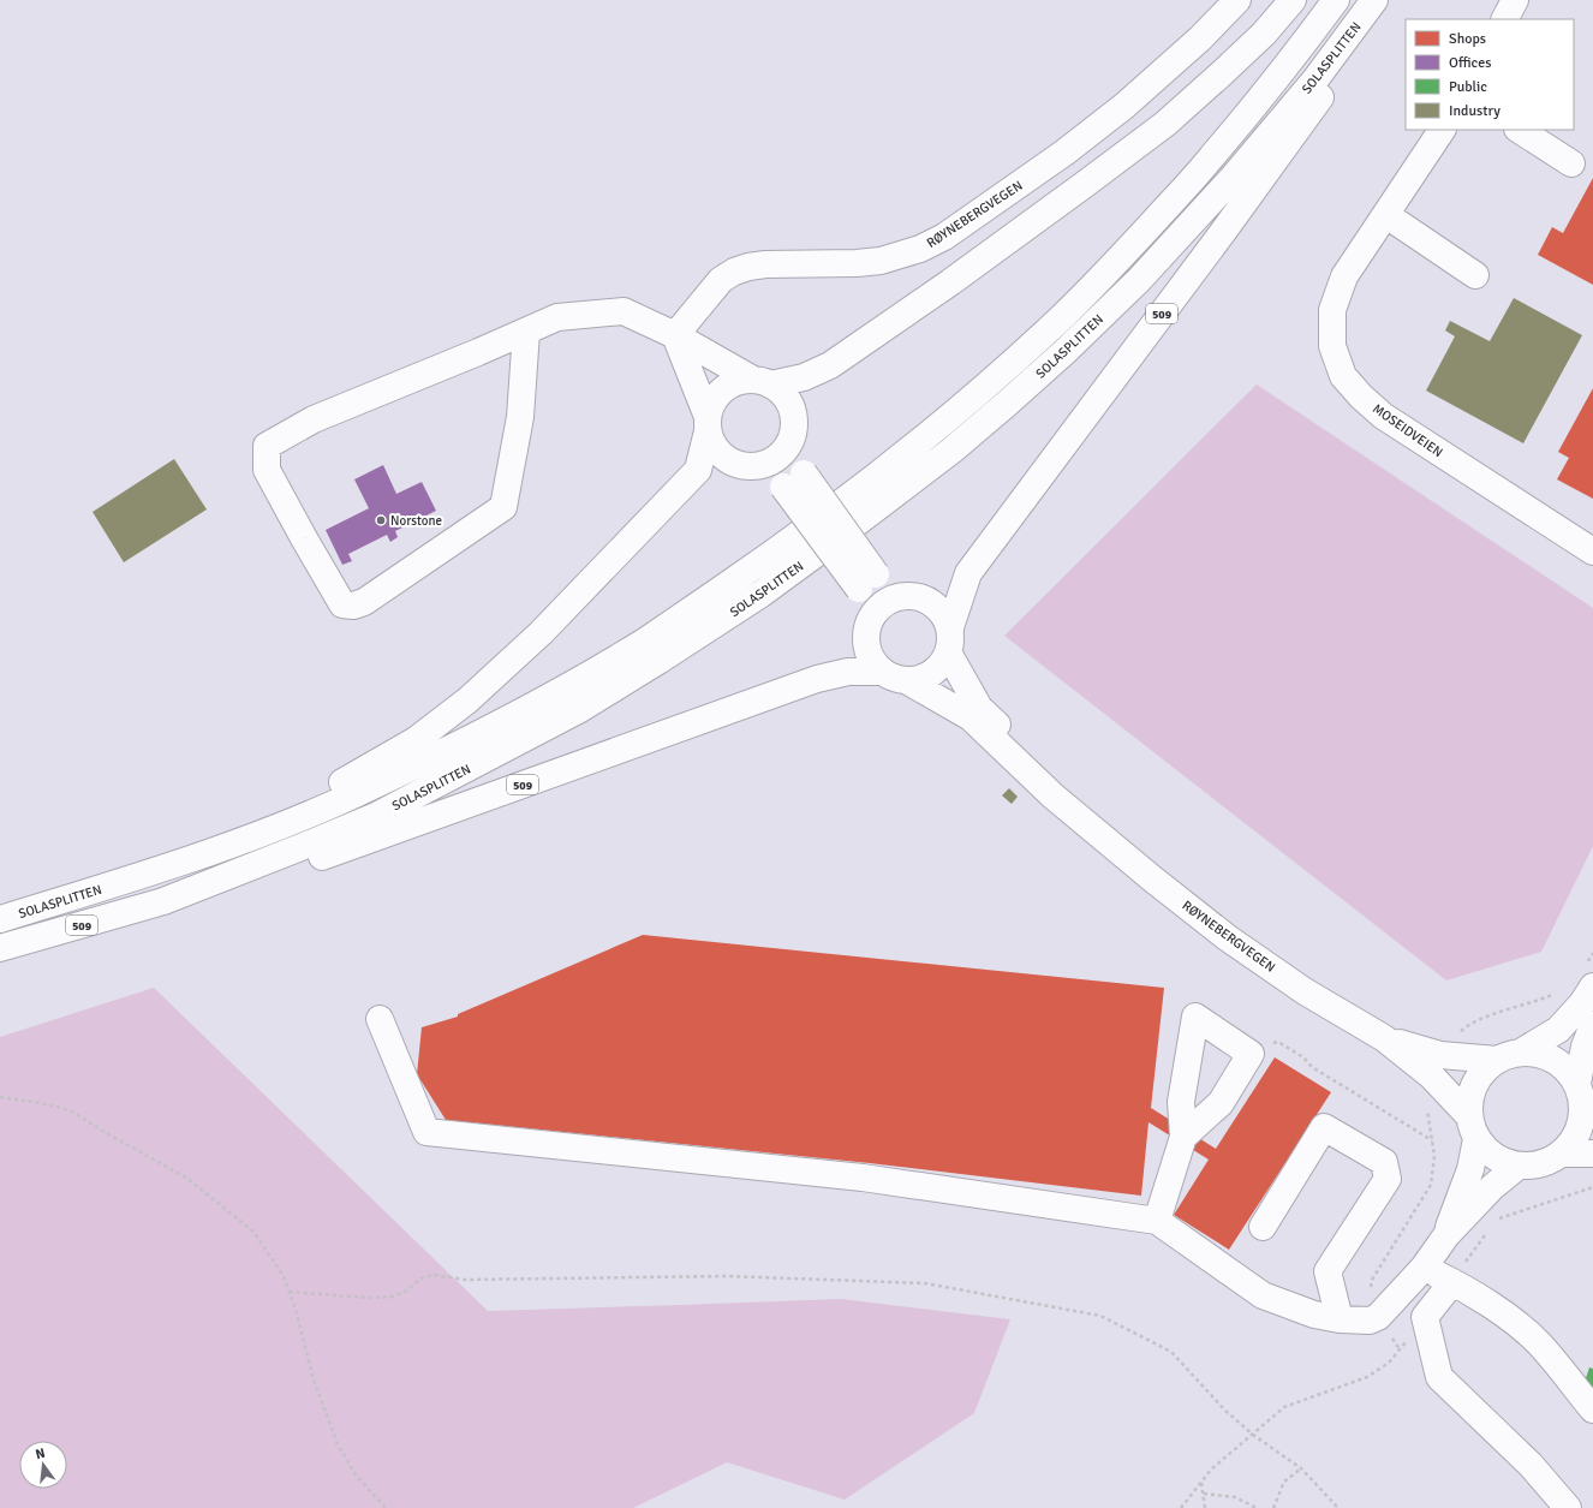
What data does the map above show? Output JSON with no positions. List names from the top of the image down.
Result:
{
  "streets": {
    "main road": [
      "SOLASPLITTEN",
      "RØYNEBERGVEGEN",
      "509",
      "MOSEIDVEIEN"
    ]
  },
  "crossings": [
    ["SOLASPLITTEN", "509"],
    ["RØYNEBERGVEGEN", "509"]
  ],
  "places": ["Norstone"],
  "legend": [
    "Shops",
    "Offices",
    "Public",
    "Industry"
  ],
  "north": "top"
}
